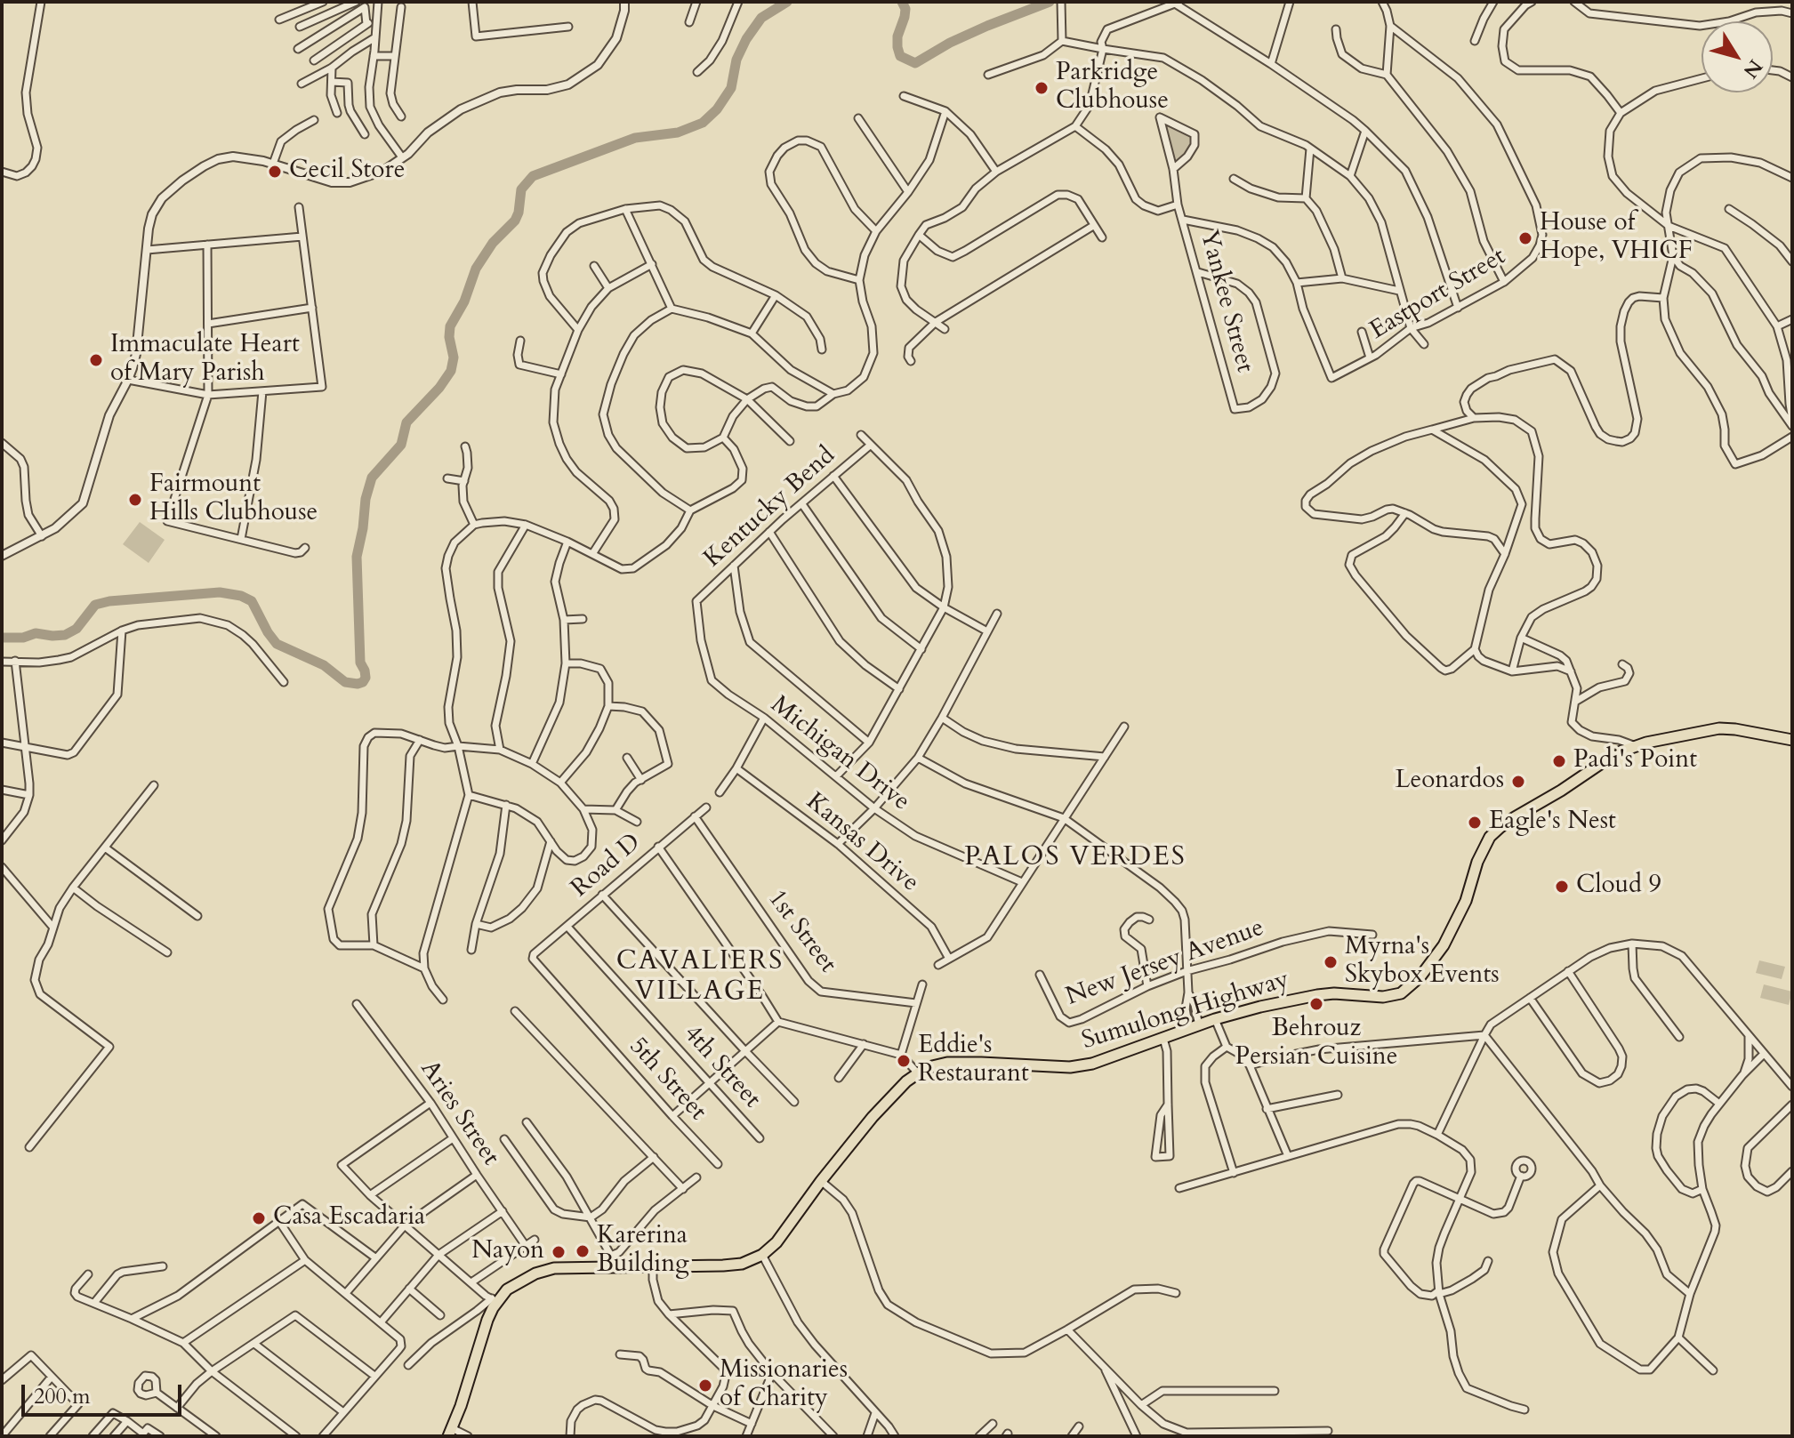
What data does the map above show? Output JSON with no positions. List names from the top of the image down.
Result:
{
  "streets": {
    "main road": ["Sumulong Highway"],
    "street": [
      "Eastport Street",
      "Yankee Street",
      "Kentucky Bend",
      "Michigan Drive",
      "Kansas Drive",
      "Road D",
      "1st Street",
      "New Jersey Avenue",
      "4th Street",
      "5th Street",
      "Aries Street"
    ]
  },
  "crossings": [
    ["Kentucky Bend", "Michigan Drive"],
    ["Road D", "1st Street"],
    ["Road D", "4th Street"],
    ["Road D", "5th Street"]
  ],
  "districts": ["PALOS VERDES", "CAVALIERS VILLAGE"],
  "places": [
    "Parkridge Clubhouse",
    "Cecil Store",
    "House of Hope, VHICF",
    "Immaculate Heart of Mary Parish",
    "Fairmount Hills Clubhouse",
    "Padi's Point",
    "Leonardos",
    "Eagle's Nest",
    "Cloud 9",
    "Myrna's Skybox Events",
    "Behrouz Persian Cuisine",
    "Eddie's Restaurant",
    "Casa Escadaria",
    "Karerina Building",
    "Nayon",
    "Missionaries of Charity"
  ],
  "scale_bar": "200 m",
  "north": "bottom right"
}
